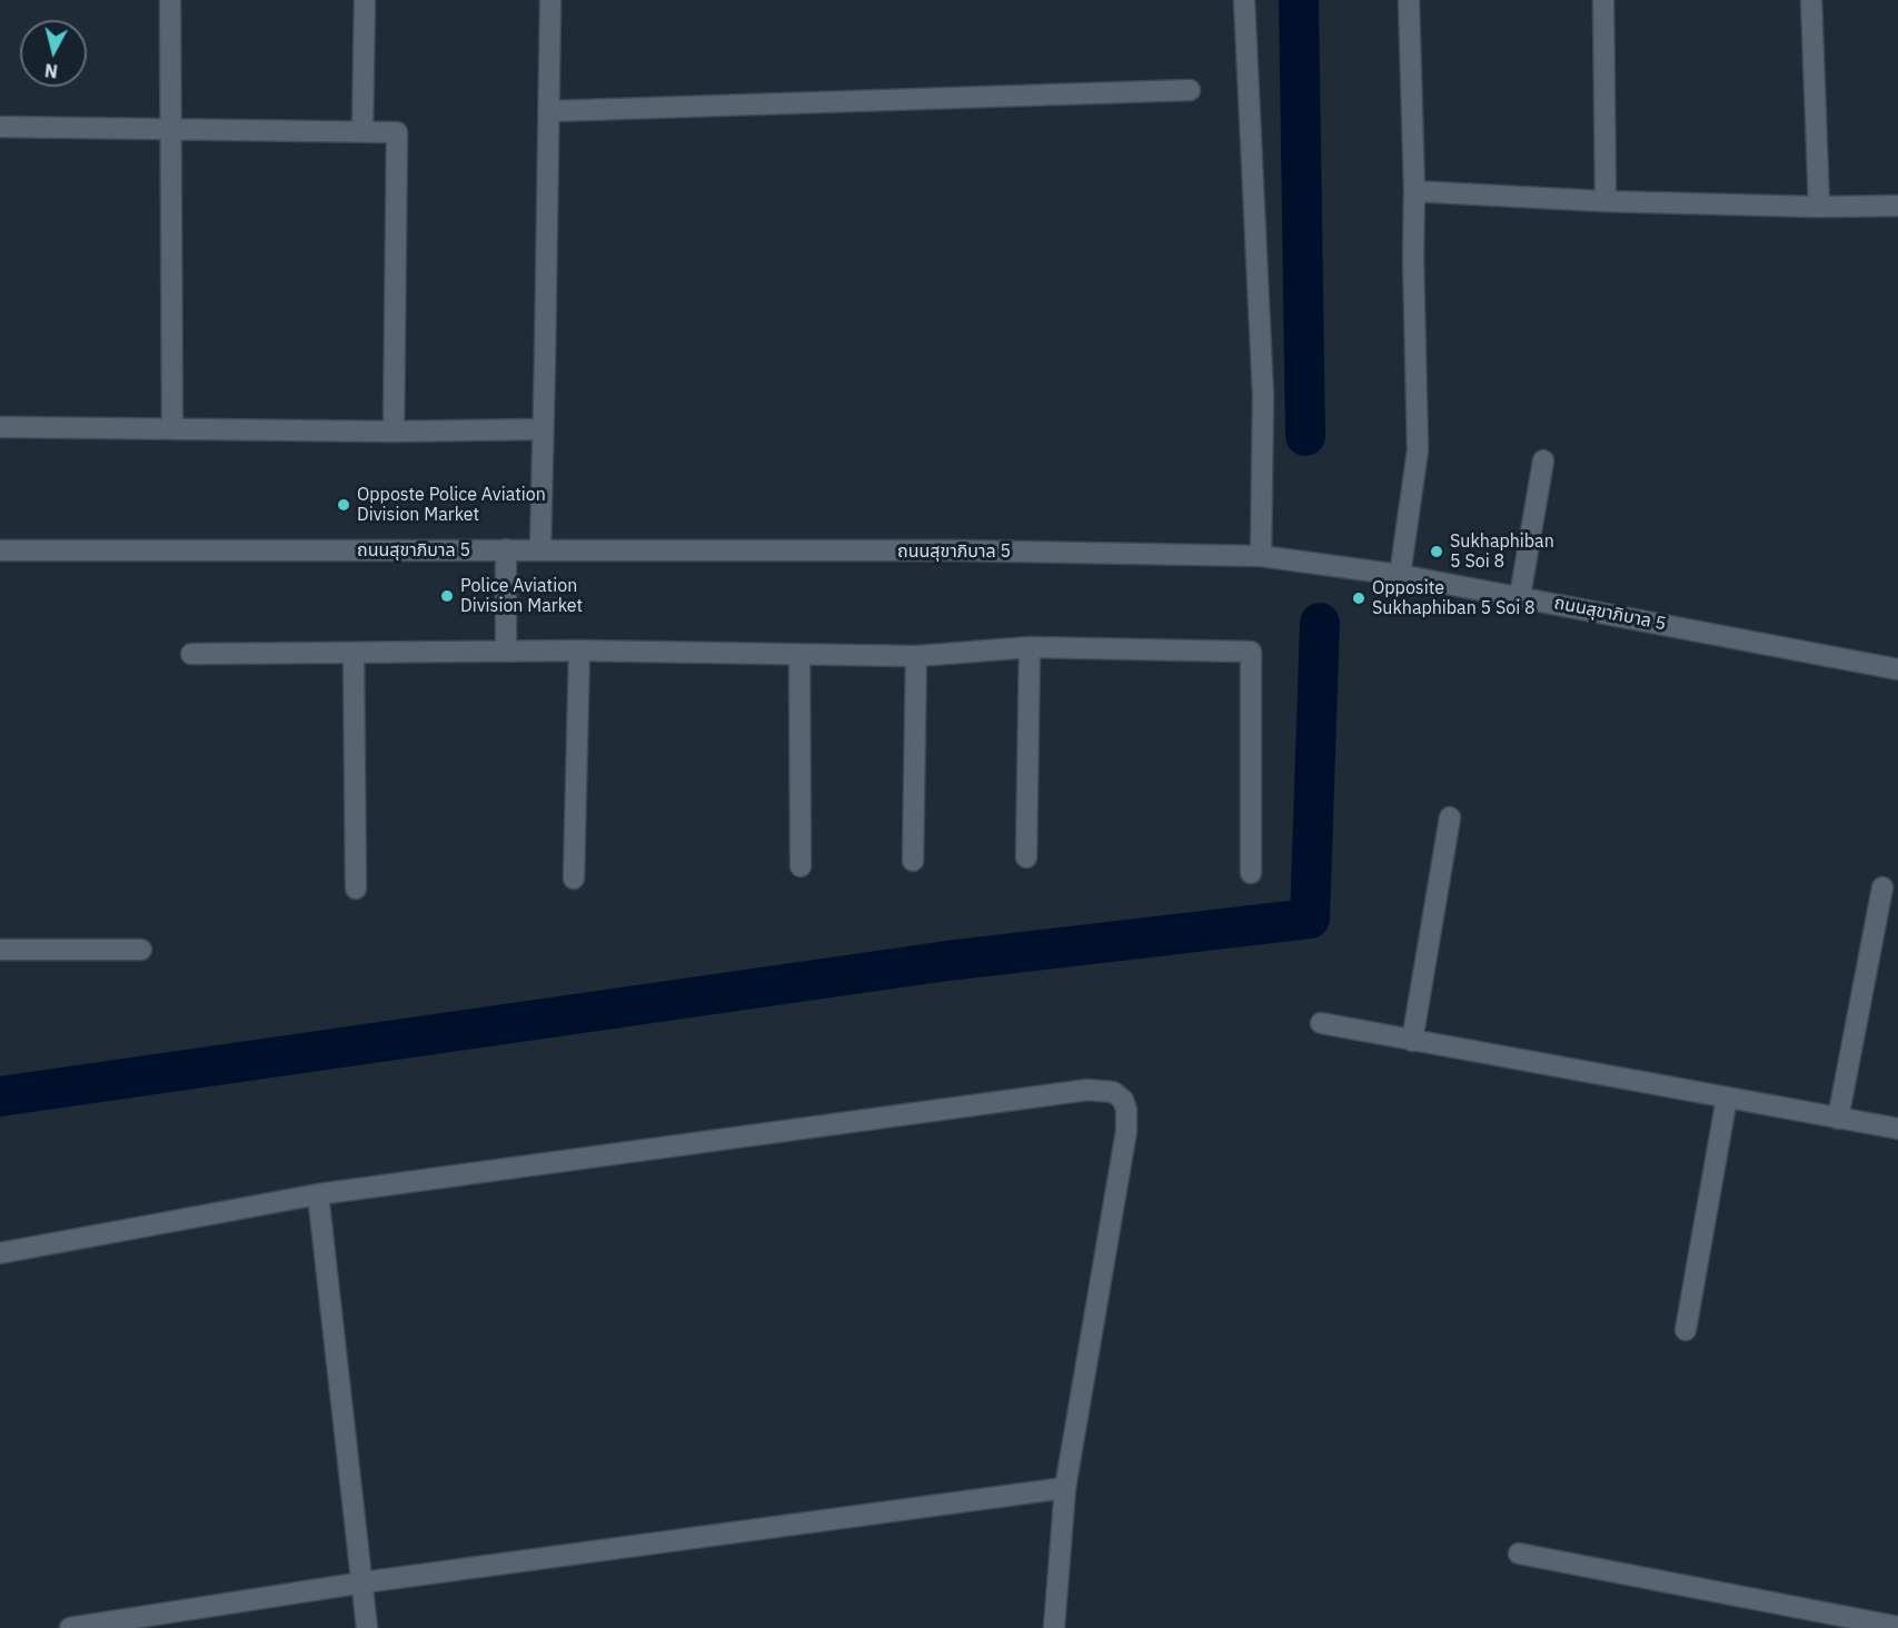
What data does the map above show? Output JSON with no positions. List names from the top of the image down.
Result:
{
  "streets": {
    "street": ["ถนนสุขาภิบาล 5"]
  },
  "places": [
    "Opposte Police Aviation Division Market",
    "Sukhaphiban 5 Soi 8",
    "Police Aviation Division Market",
    "Opposite Sukhaphiban 5 Soi 8"
  ],
  "north": "bottom"
}
